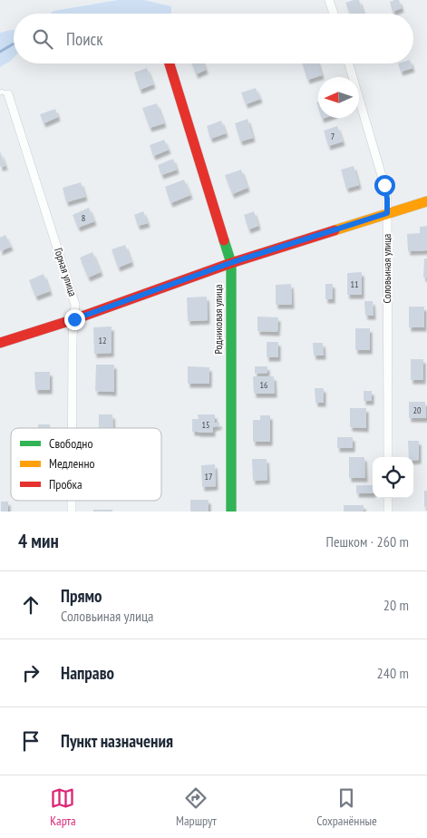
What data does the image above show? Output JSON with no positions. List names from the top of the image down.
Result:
{
  "streets": {
    "street": ["Соловьиная улица", "Горная улица", "Родниковая улица"]
  },
  "house_numbers": [
    "7",
    "8",
    "11",
    "12",
    "16",
    "20",
    "15",
    "17"
  ],
  "legend": ["Свободно", "Медленно", "Пробка"],
  "north": "left",
  "page": {
    "search": "Поиск",
    "heading": ["4 мин", "Пешком · 260 m"],
    "list": [
      ["Прямо", "Соловьиная улица", "20 m"],
      ["Направо", "240 m"],
      "Пункт назначения"
    ],
    "nav": ["Карта", "Маршрут", "Сохранённые"]
  }
}
